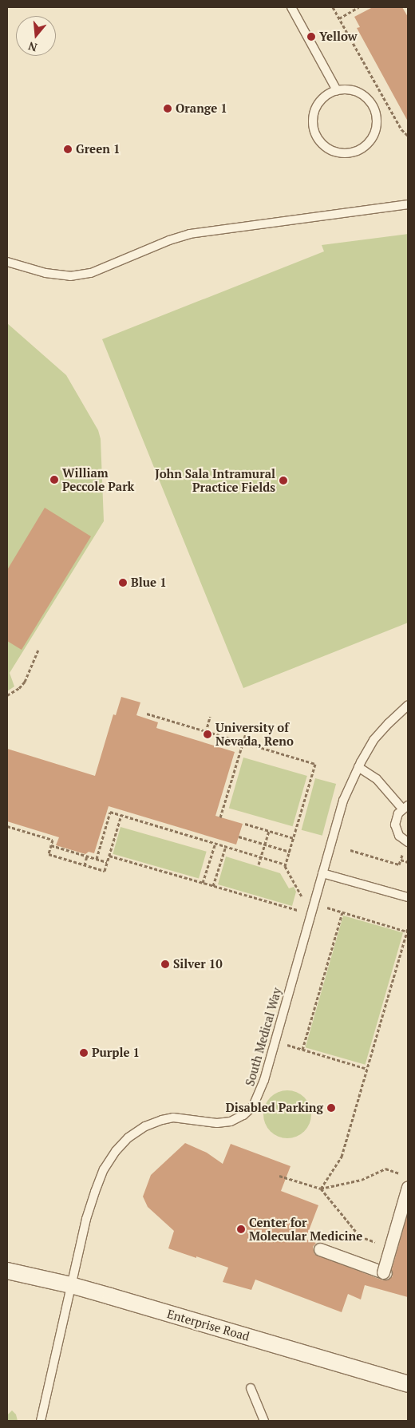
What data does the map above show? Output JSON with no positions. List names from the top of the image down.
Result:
{
  "streets": {
    "street": ["Enterprise Road"],
    "lane": ["South Medical Way"]
  },
  "crossings": [
    ["South Medical Way", "Enterprise Road"]
  ],
  "places": [
    "Yellow",
    "Orange 1",
    "Green 1",
    "William Peccole Park",
    "John Sala Intramural Practice Fields",
    "Blue 1",
    "University of Nevada, Reno",
    "Silver 10",
    "Purple 1",
    "Disabled Parking",
    "Center for Molecular Medicine"
  ],
  "north": "bottom"
}
